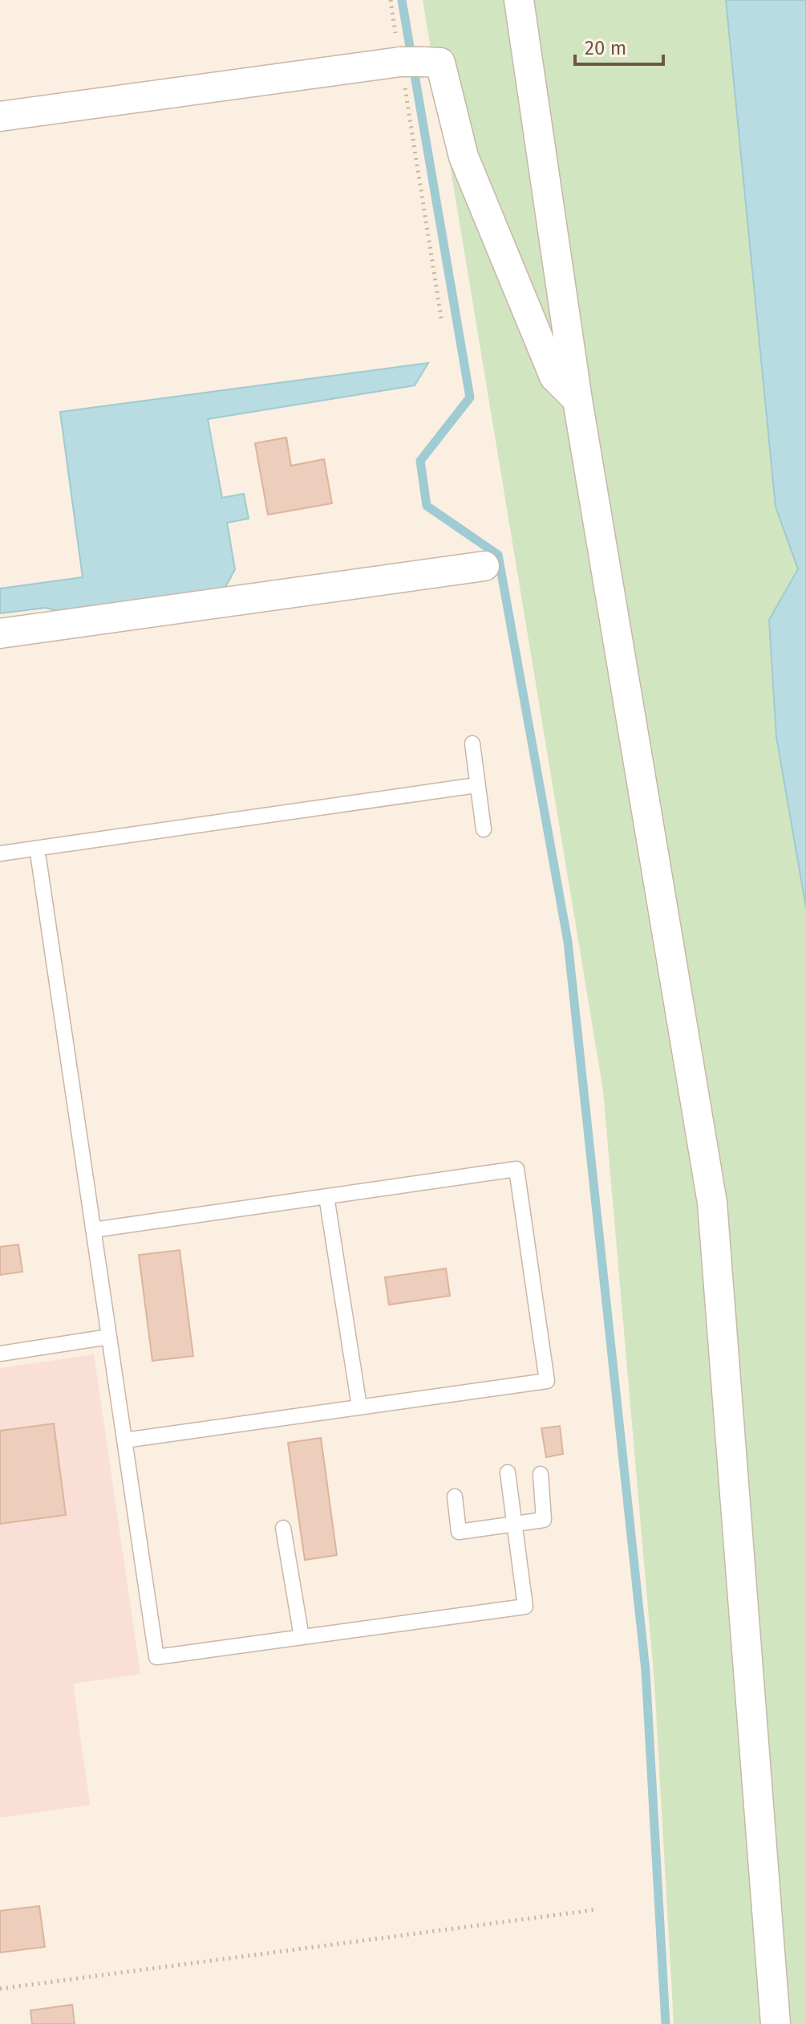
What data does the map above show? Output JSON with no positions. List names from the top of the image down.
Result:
{
  "scale_bar": "20 m"
}
